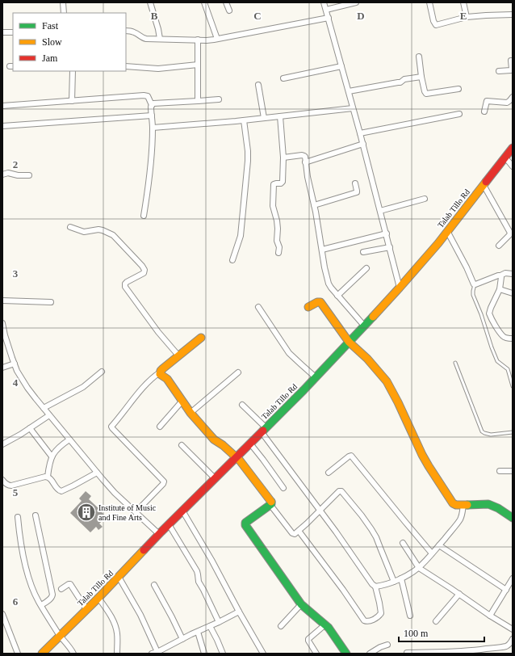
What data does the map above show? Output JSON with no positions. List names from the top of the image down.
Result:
{
  "streets": {
    "street": ["Talab Tillo Rd"]
  },
  "places": {
    "building": ["Institute of Music and Fine Arts"]
  },
  "legend": ["Fast", "Slow", "Jam"],
  "scale_bar": "100 m",
  "grid": {
    "columns": [
      "B",
      "C",
      "D",
      "E"
    ],
    "rows": [
      "2",
      "3",
      "4",
      "5",
      "6"
    ]
  }
}
